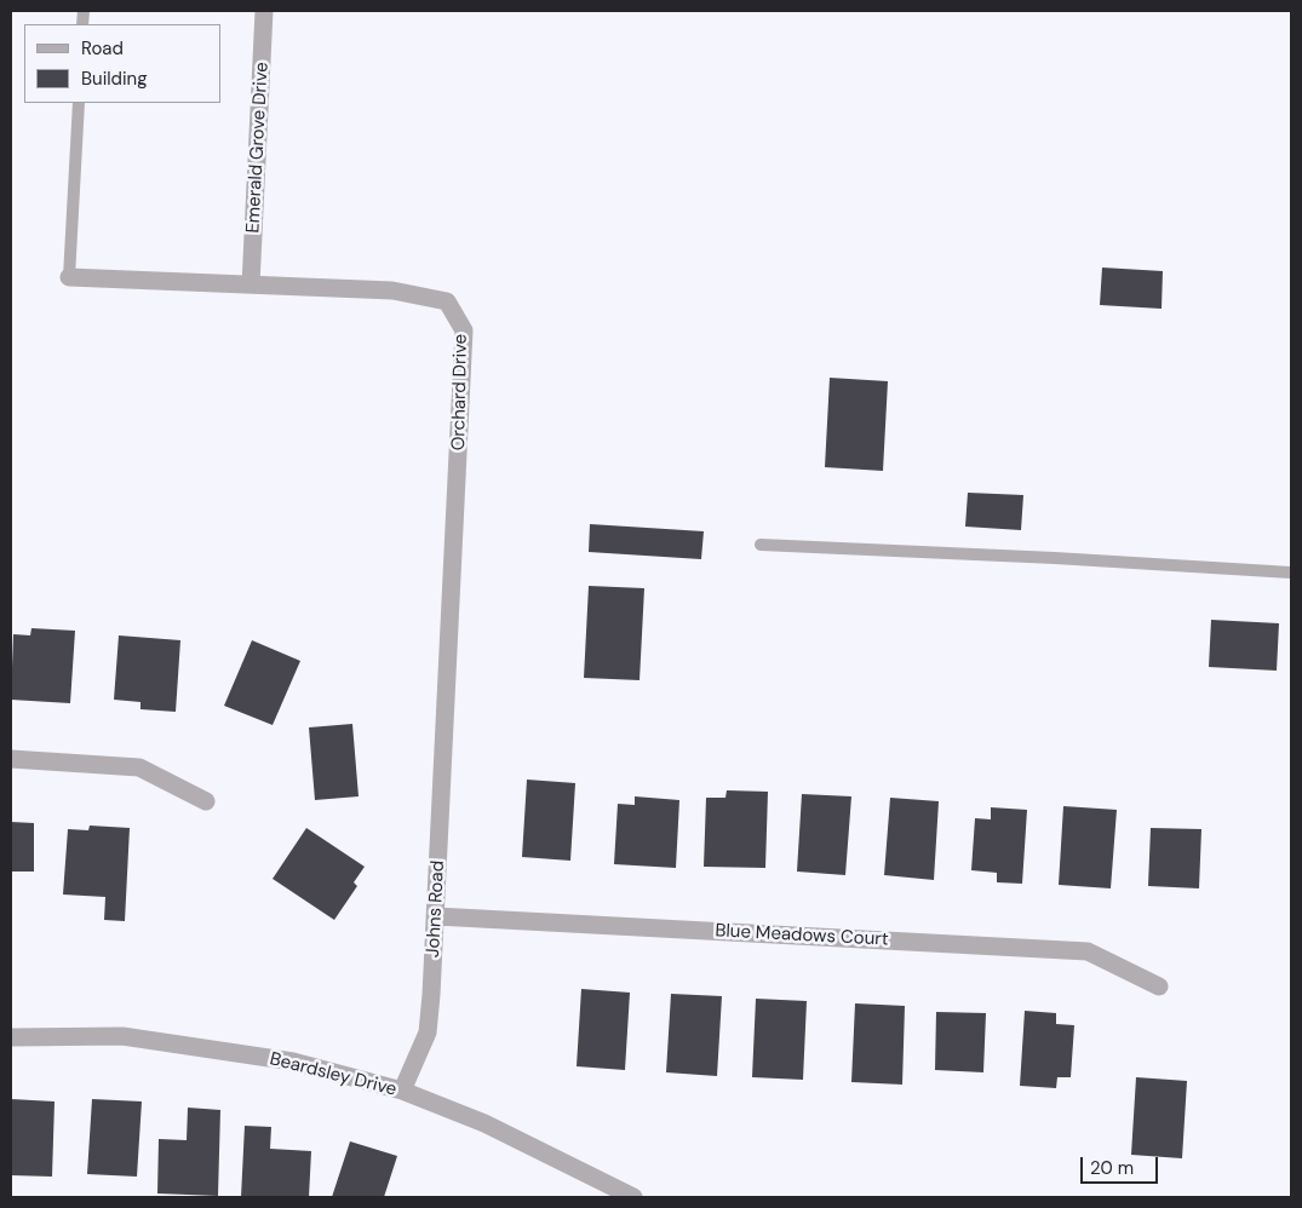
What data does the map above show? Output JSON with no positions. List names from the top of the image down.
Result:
{
  "streets": {
    "street": [
      "Emerald Grove Drive",
      "Orchard Drive",
      "Johns Road",
      "Blue Meadows Court",
      "Beardsley Drive"
    ]
  },
  "crossings": [
    ["Emerald Grove Drive", "Orchard Drive"],
    ["Orchard Drive", "Johns Road"],
    ["Johns Road", "Blue Meadows Court"],
    ["Johns Road", "Beardsley Drive"]
  ],
  "legend": ["Road", "Building"],
  "scale_bar": "20 m"
}
